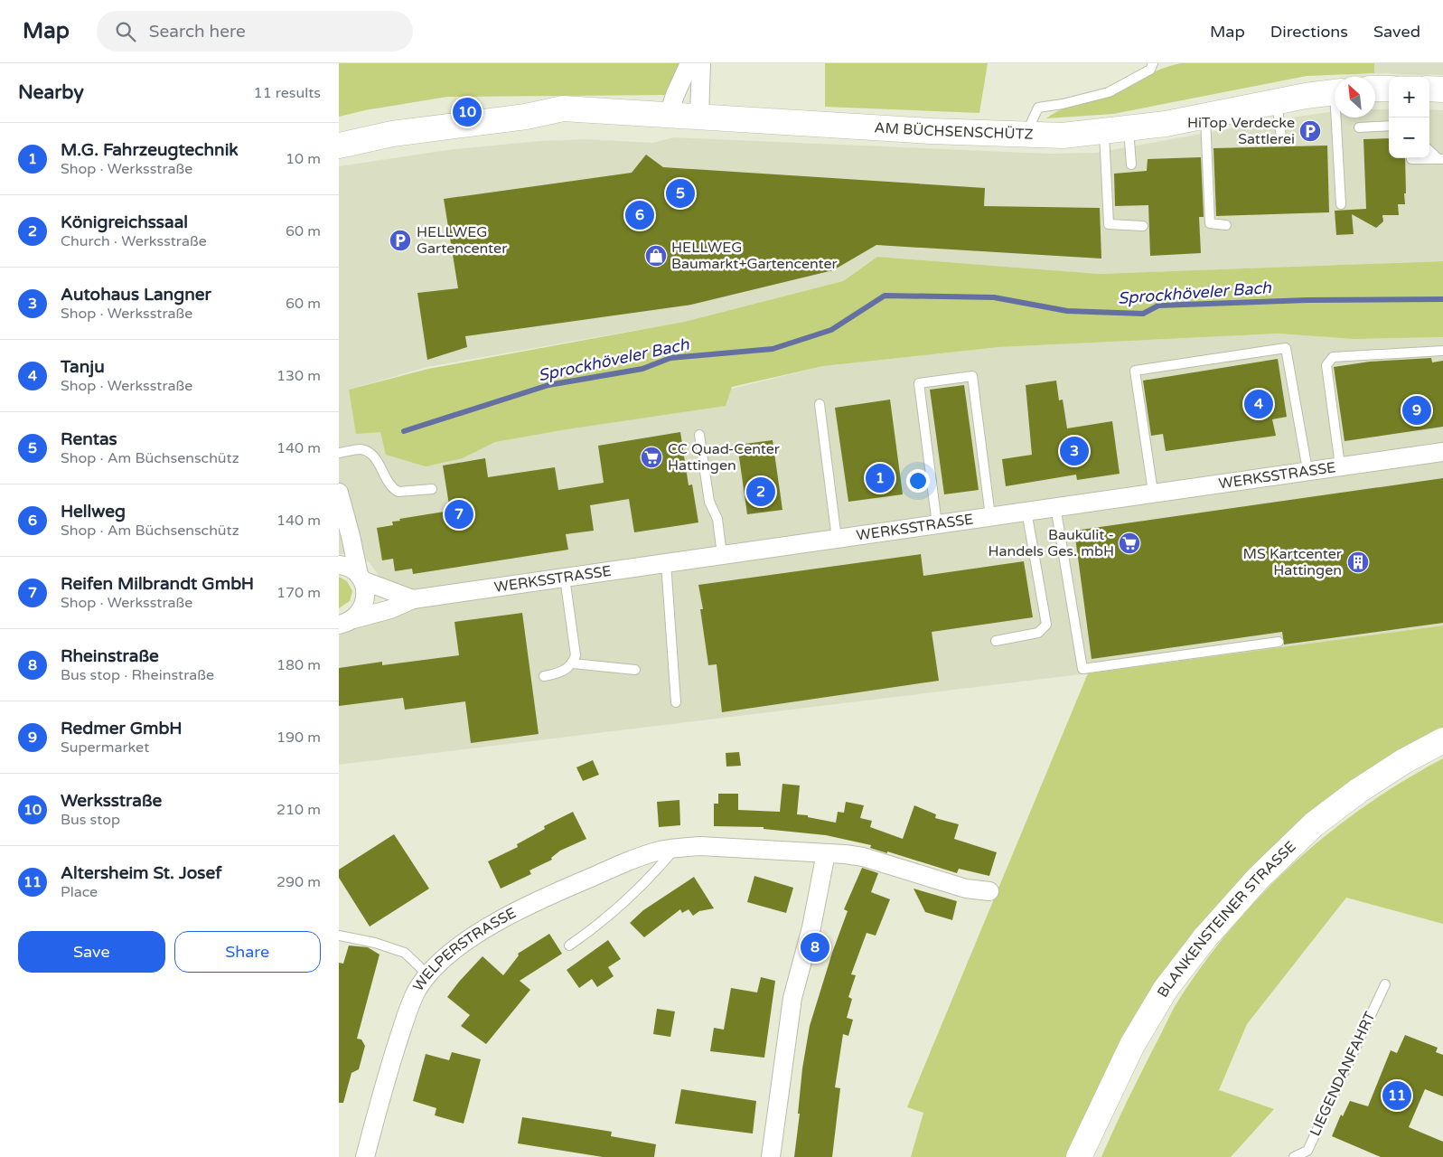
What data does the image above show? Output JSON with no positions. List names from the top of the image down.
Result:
{
  "streets": {
    "street": [
      "AM BÜCHSENSCHÜTZ",
      "WERKSSTRASSE",
      "BLANKENSTEINER STRASSE",
      "WELPERSTRASSE"
    ],
    "lane": ["LIEGENDANFAHRT"]
  },
  "water": ["Sprockhöveler Bach"],
  "places": {
    "parking": ["HiTop Verdecke Sattlerei", "HELLWEG Gartencenter"],
    "shop": ["HELLWEG Baumarkt+Gartencenter"],
    "supermarket": ["CC Quad-Center Hattingen", "Baukulit - Handels Ges. mbH"],
    "building": ["MS Kartcenter Hattingen"]
  },
  "north": "top left",
  "page": {
    "header": "Map",
    "search": "Search here",
    "nav": ["Map", "Directions", "Saved"],
    "heading": ["Nearby", "11 results"],
    "map_buttons": ["+", "−"],
    "pins": [
      "10",
      "5",
      "6",
      "4",
      "9",
      "3",
      "1",
      "2",
      "7",
      "8",
      "11"
    ],
    "list": [
      {
        "mark": "1",
        "name": "M.G. Fahrzeugtechnik",
        "note": "Shop · Werksstraße",
        "value": "10 m"
      },
      {
        "mark": "2",
        "name": "Königreichssaal",
        "note": "Church · Werksstraße",
        "value": "60 m"
      },
      {
        "mark": "3",
        "name": "Autohaus Langner",
        "note": "Shop · Werksstraße",
        "value": "60 m"
      },
      {
        "mark": "4",
        "name": "Tanju",
        "note": "Shop · Werksstraße",
        "value": "130 m"
      },
      {
        "mark": "5",
        "name": "Rentas",
        "note": "Shop · Am Büchsenschütz",
        "value": "140 m"
      },
      {
        "mark": "6",
        "name": "Hellweg",
        "note": "Shop · Am Büchsenschütz",
        "value": "140 m"
      },
      {
        "mark": "7",
        "name": "Reifen Milbrandt GmbH",
        "note": "Shop · Werksstraße",
        "value": "170 m"
      },
      {
        "mark": "8",
        "name": "Rheinstraße",
        "note": "Bus stop · Rheinstraße",
        "value": "180 m"
      },
      {
        "mark": "9",
        "name": "Redmer GmbH",
        "note": "Supermarket",
        "value": "190 m"
      },
      {
        "mark": "10",
        "name": "Werksstraße",
        "note": "Bus stop",
        "value": "210 m"
      },
      {
        "mark": "11",
        "name": "Altersheim St. Josef",
        "note": "Place",
        "value": "290 m"
      }
    ],
    "buttons": ["Save", "Share"]
  }
}
